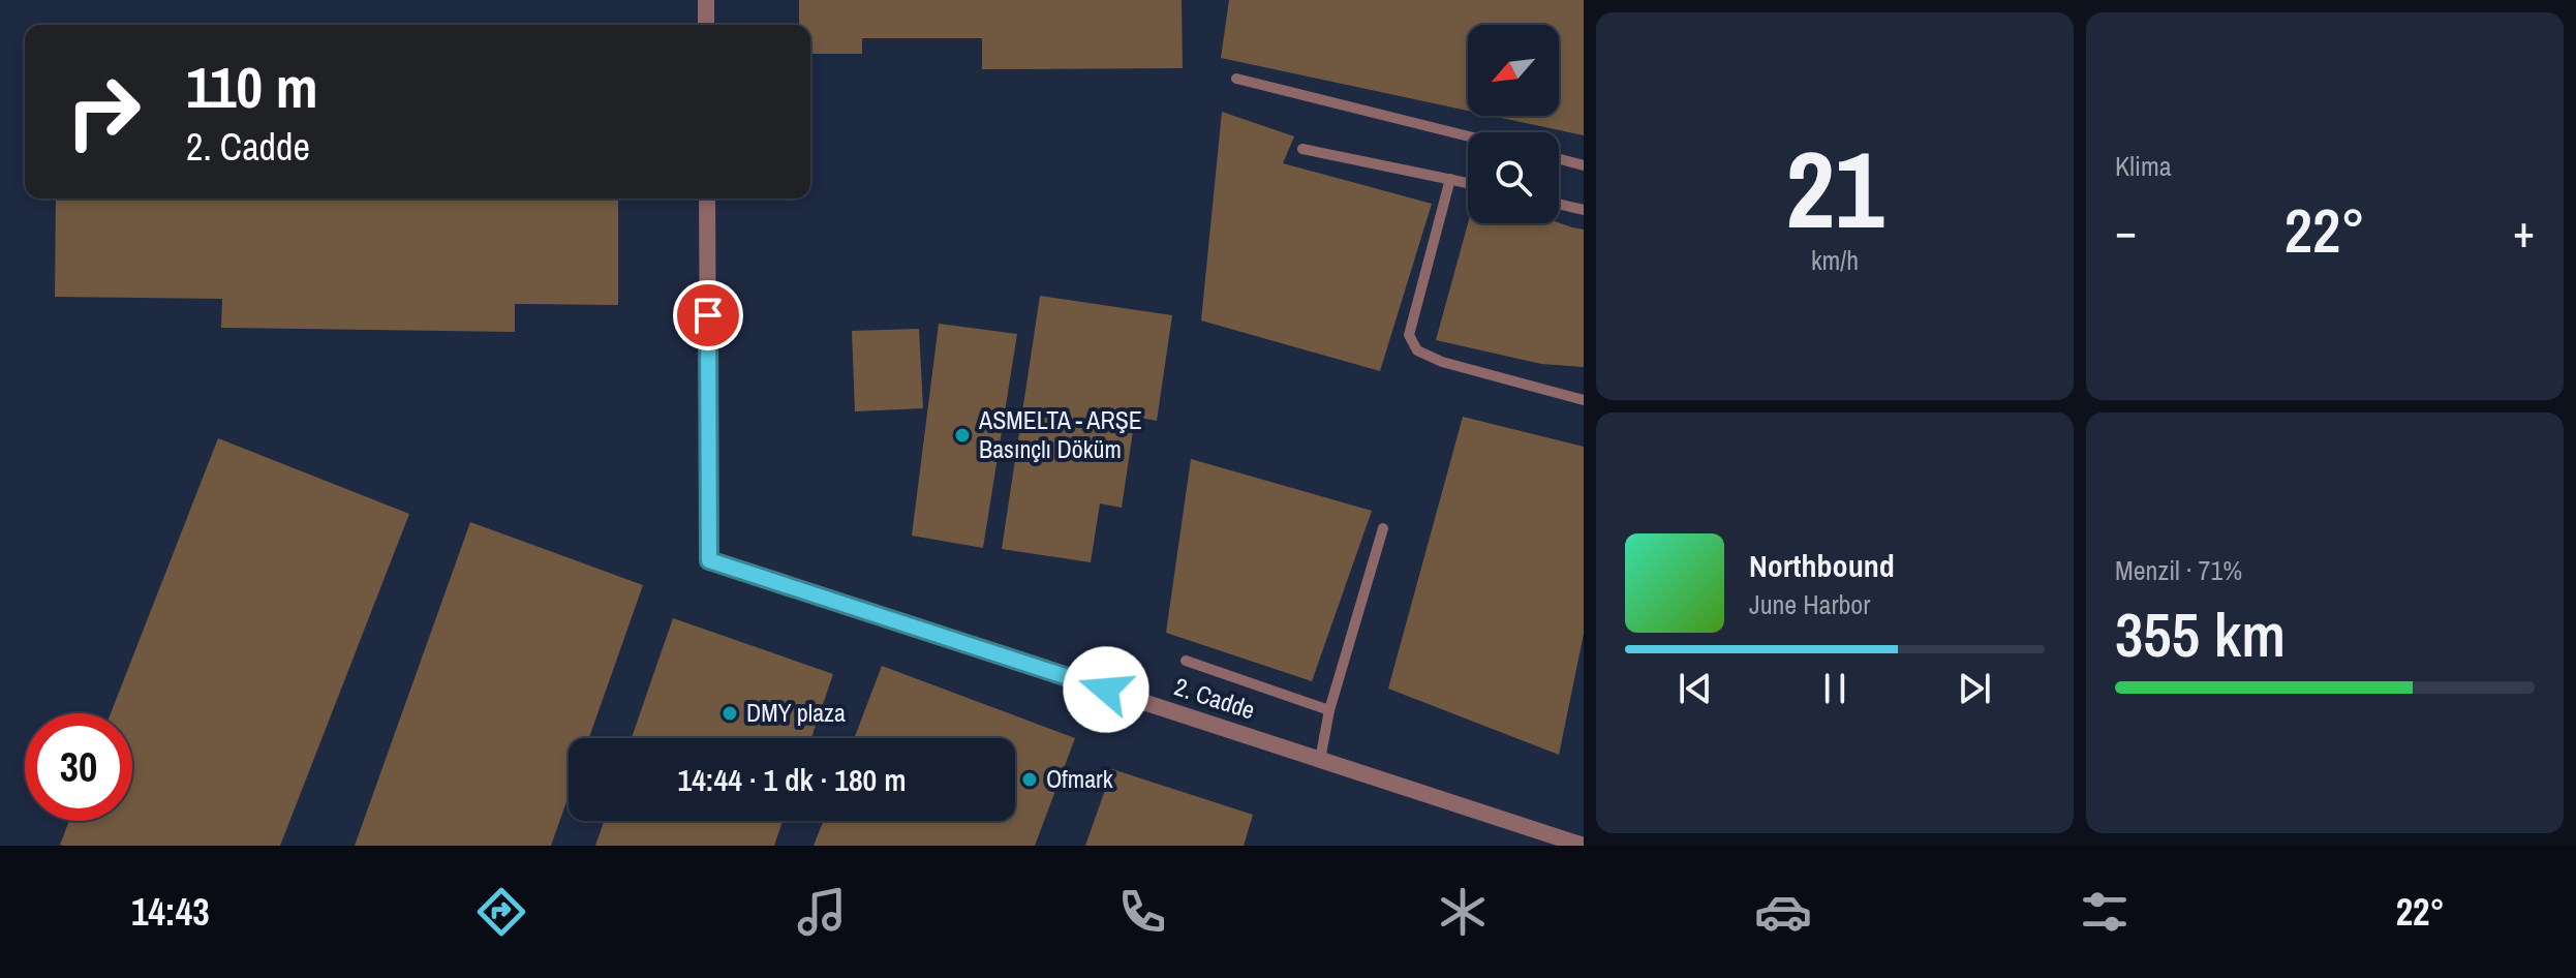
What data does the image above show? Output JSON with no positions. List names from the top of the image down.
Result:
{
  "streets": {
    "street": ["2. Cadde"]
  },
  "places": ["ASMELTA - ARŞE Basınçlı Döküm", "DMY plaza", "Ofmark"],
  "north": "bottom left",
  "page": {
    "tile": [
      ["21", "km/h"],
      "Klima",
      ["Menzil · 71%", "355 km"]
    ],
    "turn": ["110 m", "2. Cadde"],
    "heat": ["−", "22°", "+"],
    "song": ["Northbound", "June Harbor"],
    "limit": "30",
    "trip": "14:44 · 1 dk · 180 m",
    "tabs": ["14:43", "22°"]
  }
}
